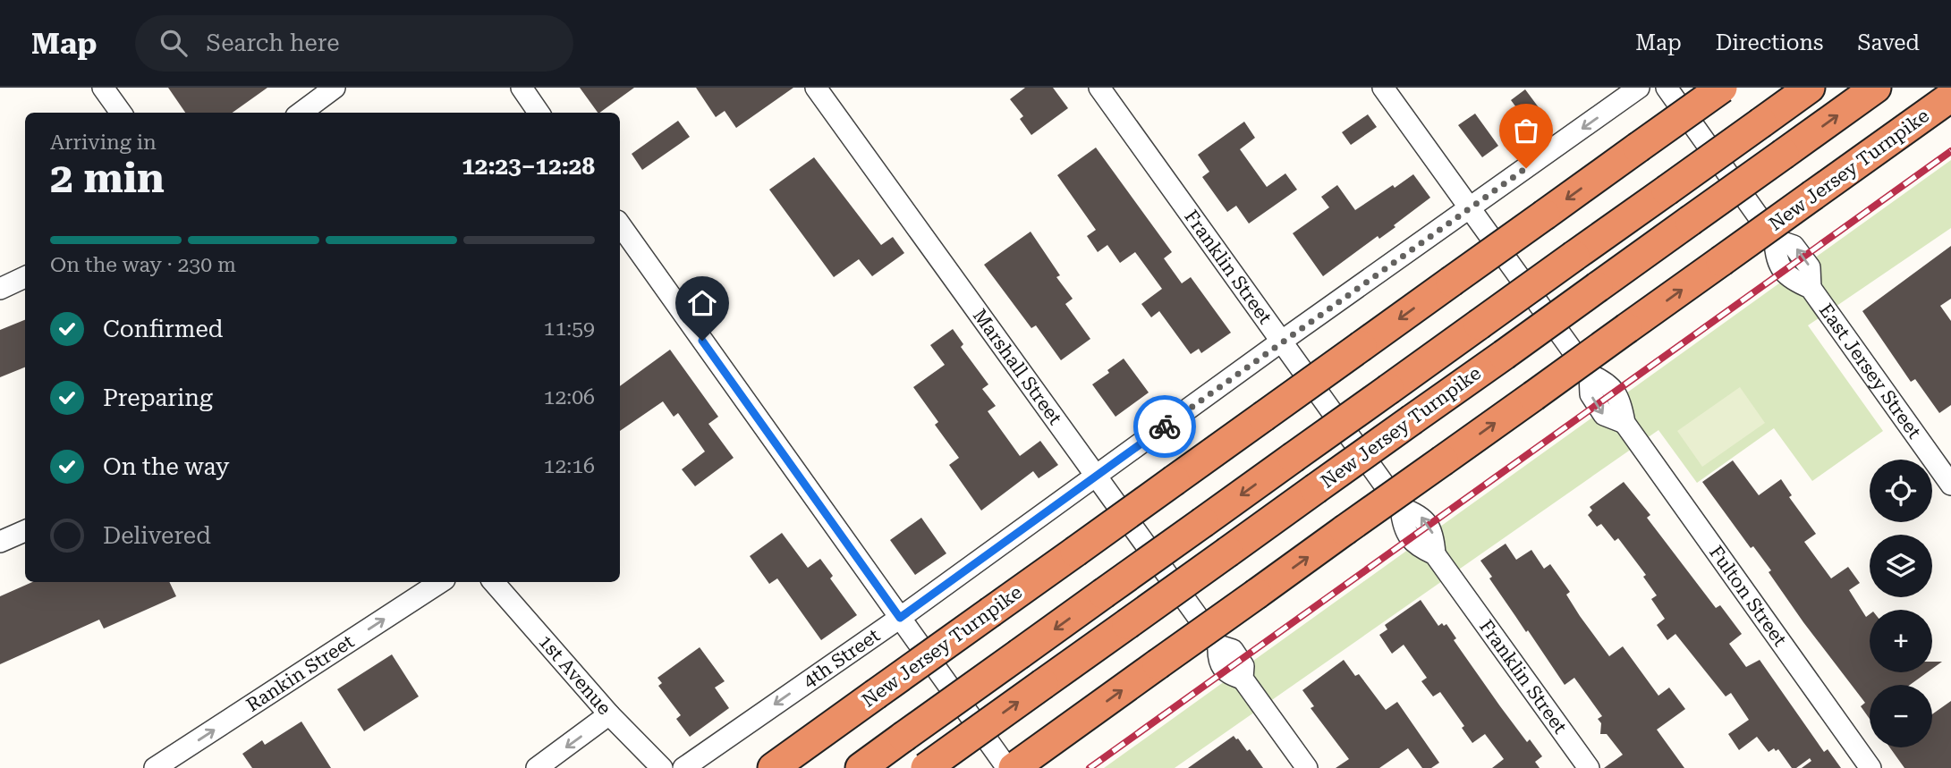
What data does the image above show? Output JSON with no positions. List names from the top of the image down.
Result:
{
  "streets": {
    "highway": ["New Jersey Turnpike"],
    "street": [
      "Franklin Street",
      "Marshall Street",
      "East Jersey Street",
      "Fulton Street",
      "4th Street",
      "Rankin Street",
      "1st Avenue"
    ]
  },
  "crossings": [
    ["Franklin Street", "4th Street"],
    ["Marshall Street", "4th Street"],
    ["Fulton Street", "4th Street"]
  ],
  "one_way": ["4th Street", "Rankin Street"],
  "page": {
    "header": "Map",
    "search": "Search here",
    "nav": ["Map", "Directions", "Saved"],
    "heading": ["2 min", "Arriving in", "12:23–12:28"],
    "bar": "On the way · 230 m",
    "list": [
      ["Confirmed", "11:59"],
      ["Preparing", "12:06"],
      ["On the way", "12:16"],
      "Delivered"
    ],
    "map_buttons": ["+", "−"]
  }
}
